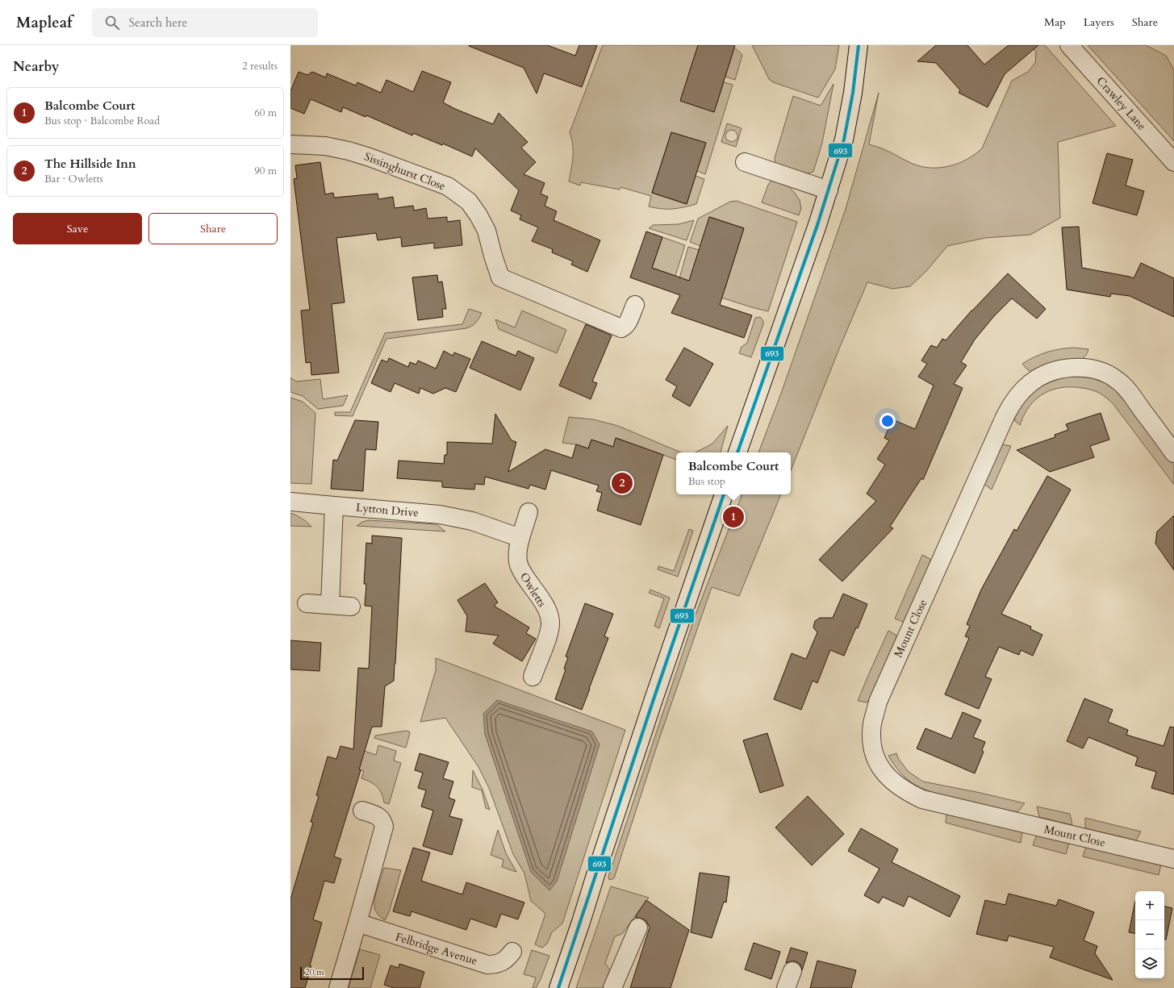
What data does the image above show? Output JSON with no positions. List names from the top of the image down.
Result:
{
  "streets": {
    "street": [
      "Crawley Lane",
      "Sissinghurst Close",
      "Lytton Drive",
      "Owletts",
      "Mount Close",
      "Felbridge Avenue"
    ]
  },
  "crossings": [
    ["Lytton Drive", "Owletts"]
  ],
  "lines": ["transit line 693"],
  "scale_bar": "20 m",
  "page": {
    "header": "Mapleaf",
    "search": "Search here",
    "nav": ["Map", "Layers", "Share"],
    "heading": ["Nearby", "2 results"],
    "list": [
      {
        "mark": "1",
        "name": "Balcombe Court",
        "note": "Bus stop · Balcombe Road",
        "value": "60 m"
      },
      {
        "mark": "2",
        "name": "The Hillside Inn",
        "note": "Bar · Owletts",
        "value": "90 m"
      }
    ],
    "buttons": ["Save", "Share"],
    "popup": ["Balcombe Court", "Bus stop"],
    "pins": ["2", "1"],
    "map_buttons": ["+", "−"],
    "scale": "20 m"
  }
}
